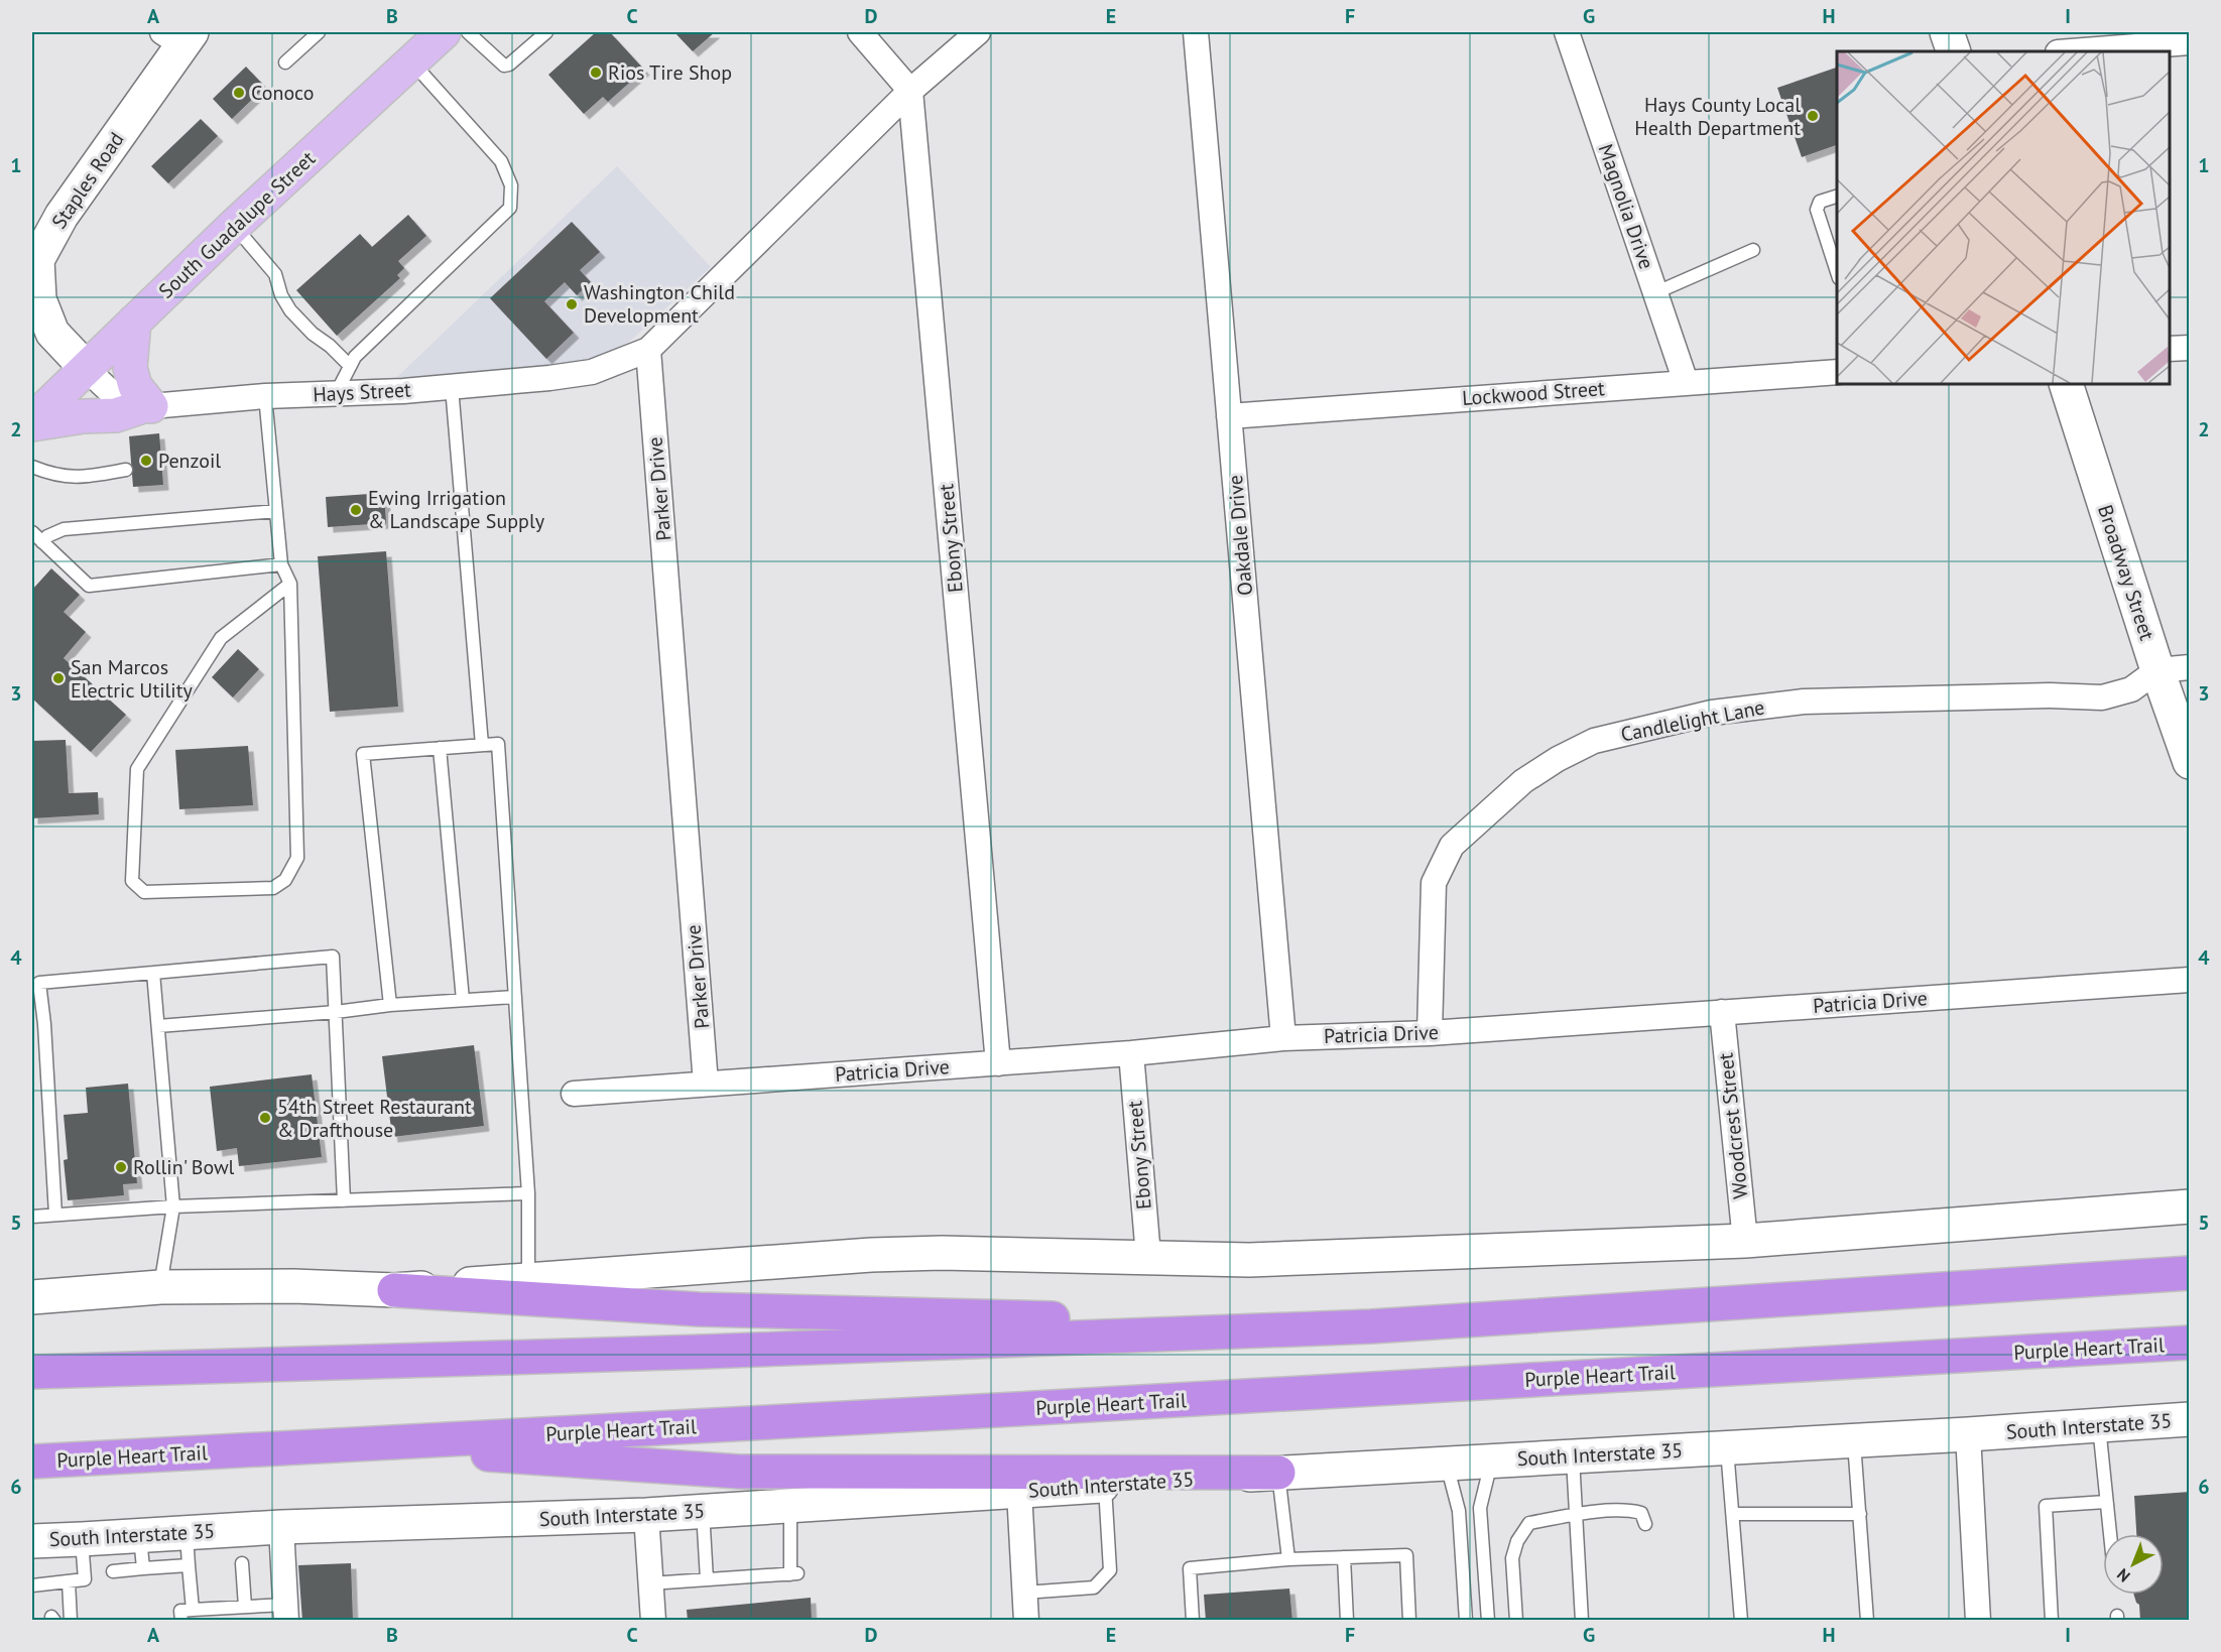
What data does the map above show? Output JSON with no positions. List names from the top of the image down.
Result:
{
  "streets": {
    "highway": ["Purple Heart Trail"],
    "main road": [
      "Staples Road",
      "South Guadalupe Street",
      "Broadway Street",
      "South Interstate 35"
    ],
    "street": [
      "Magnolia Drive",
      "Hays Street",
      "Lockwood Street",
      "Parker Drive",
      "Oakdale Drive",
      "Ebony Street",
      "Candlelight Lane",
      "Patricia Drive",
      "Woodcrest Street"
    ]
  },
  "crossings": [
    ["Staples Road", "South Guadalupe Street"],
    ["Magnolia Drive", "Lockwood Street"],
    ["Hays Street", "Parker Drive"],
    ["Lockwood Street", "Oakdale Drive"],
    ["Parker Drive", "Patricia Drive"],
    ["Oakdale Drive", "Patricia Drive"],
    ["Ebony Street", "Patricia Drive"],
    ["Broadway Street", "Candlelight Lane"],
    ["Candlelight Lane", "Patricia Drive"],
    ["Patricia Drive", "Woodcrest Street"]
  ],
  "places": [
    "Rios Tire Shop",
    "Conoco",
    "Hays County Local Health Department",
    "Washington Child Development",
    "Penzoil",
    "Ewing Irrigation & Landscape Supply",
    "San Marcos Electric Utility",
    "54th Street Restaurant & Drafthouse",
    "Rollin' Bowl"
  ],
  "north": "bottom left",
  "grid": {
    "columns": [
      "A",
      "B",
      "C",
      "D",
      "E",
      "F",
      "G",
      "H",
      "I"
    ],
    "rows": [
      "1",
      "2",
      "3",
      "4",
      "5",
      "6"
    ]
  }
}
